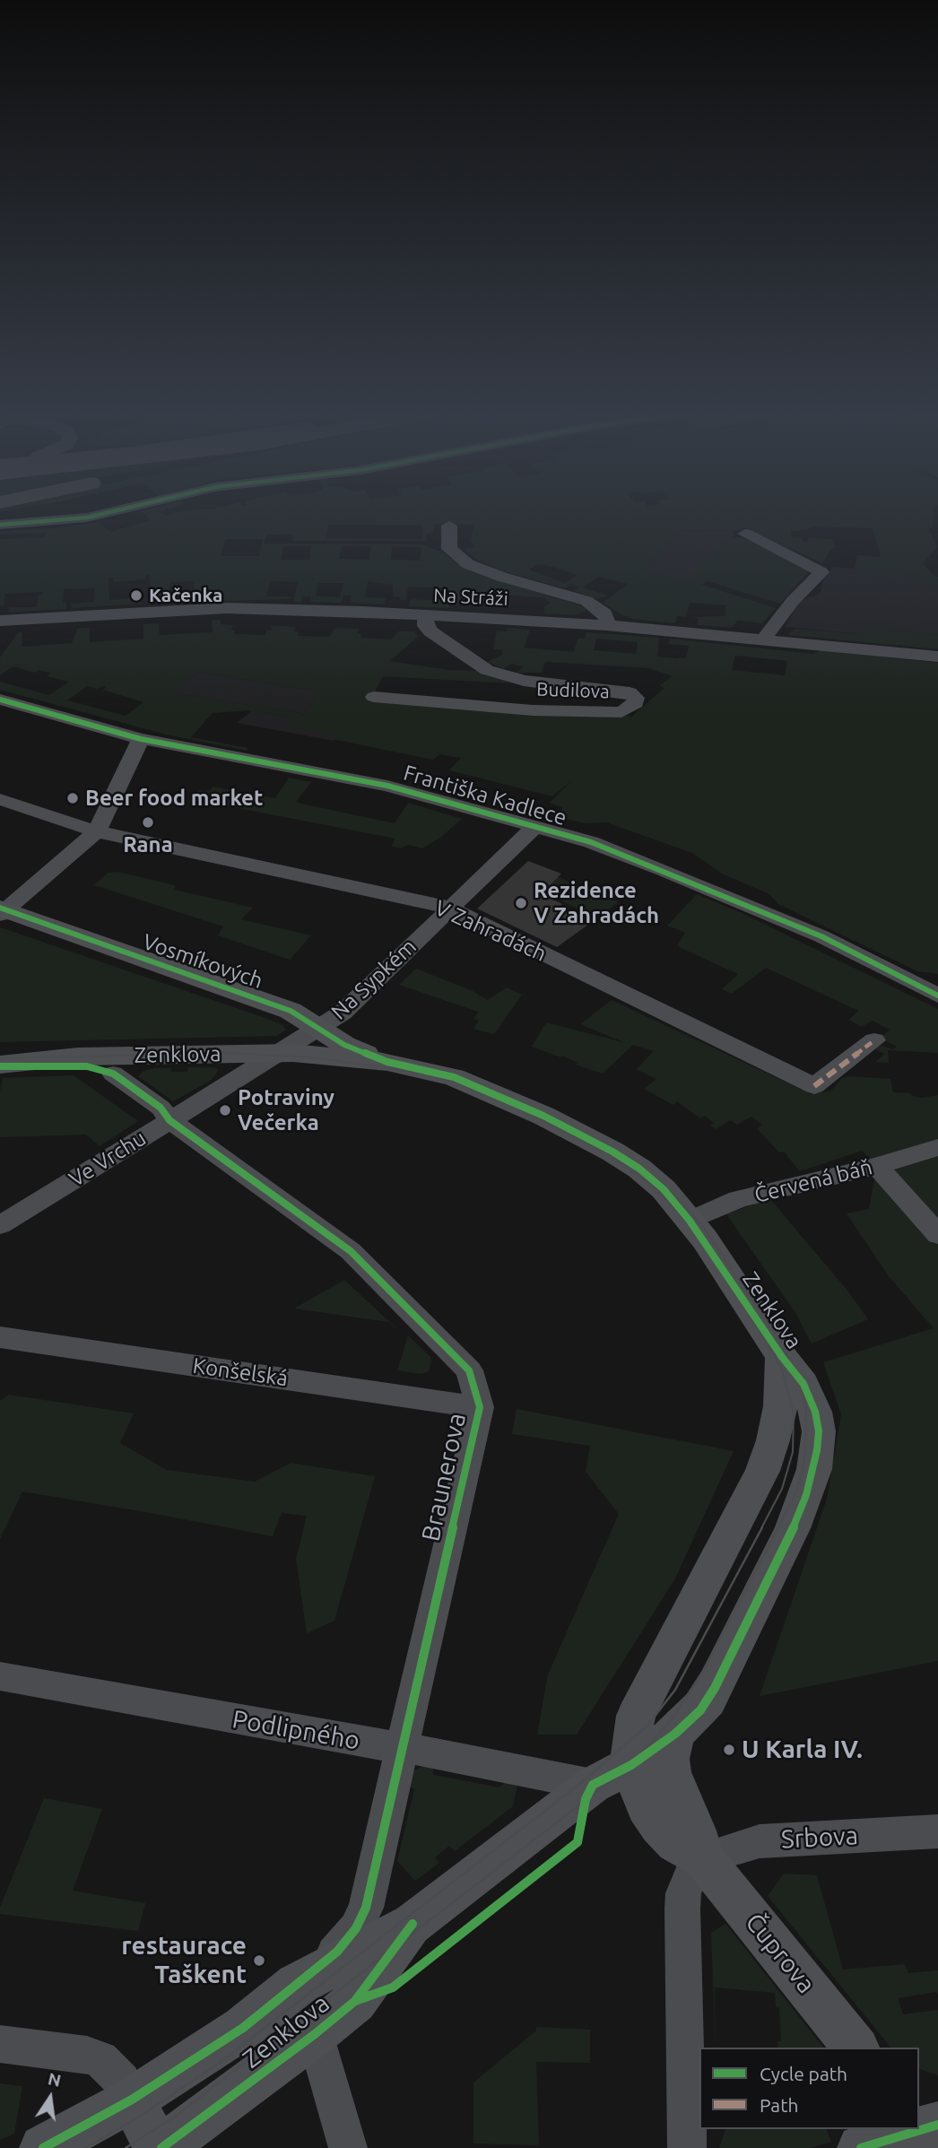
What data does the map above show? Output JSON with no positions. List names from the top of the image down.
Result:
{
  "streets": {
    "main road": ["Vosmíkových", "Zenklova", "Čuprova"],
    "street": [
      "Na Stráži",
      "Budilova",
      "Františka Kadlece",
      "V Zahradách",
      "Na Sypkém",
      "Ve Vrchu",
      "Červená báň",
      "Konšelská",
      "Braunerova",
      "Podlipného",
      "Srbova"
    ]
  },
  "crossings": [
    ["Na Stráži", "Budilova"],
    ["Františka Kadlece", "Na Sypkém"],
    ["V Zahradách", "Na Sypkém"],
    ["Vosmíkových", "Na Sypkém"],
    ["Vosmíkových", "Zenklova"],
    ["Na Sypkém", "Zenklova"],
    ["Zenklova", "Ve Vrchu"],
    ["Zenklova", "Červená báň"],
    ["Zenklova", "Braunerova"],
    ["Zenklova", "Podlipného"],
    ["Zenklova", "Čuprova"],
    ["Ve Vrchu", "Braunerova"],
    ["Konšelská", "Braunerova"],
    ["Braunerova", "Podlipného"],
    ["Srbova", "Čuprova"]
  ],
  "places": [
    "Kačenka",
    "Beer food market",
    "Rana",
    "Rezidence V Zahradách",
    "Potraviny Večerka",
    "U Karla IV.",
    "restaurace Taškent"
  ],
  "legend": ["Cycle path", "Path"],
  "north": "top"
}
